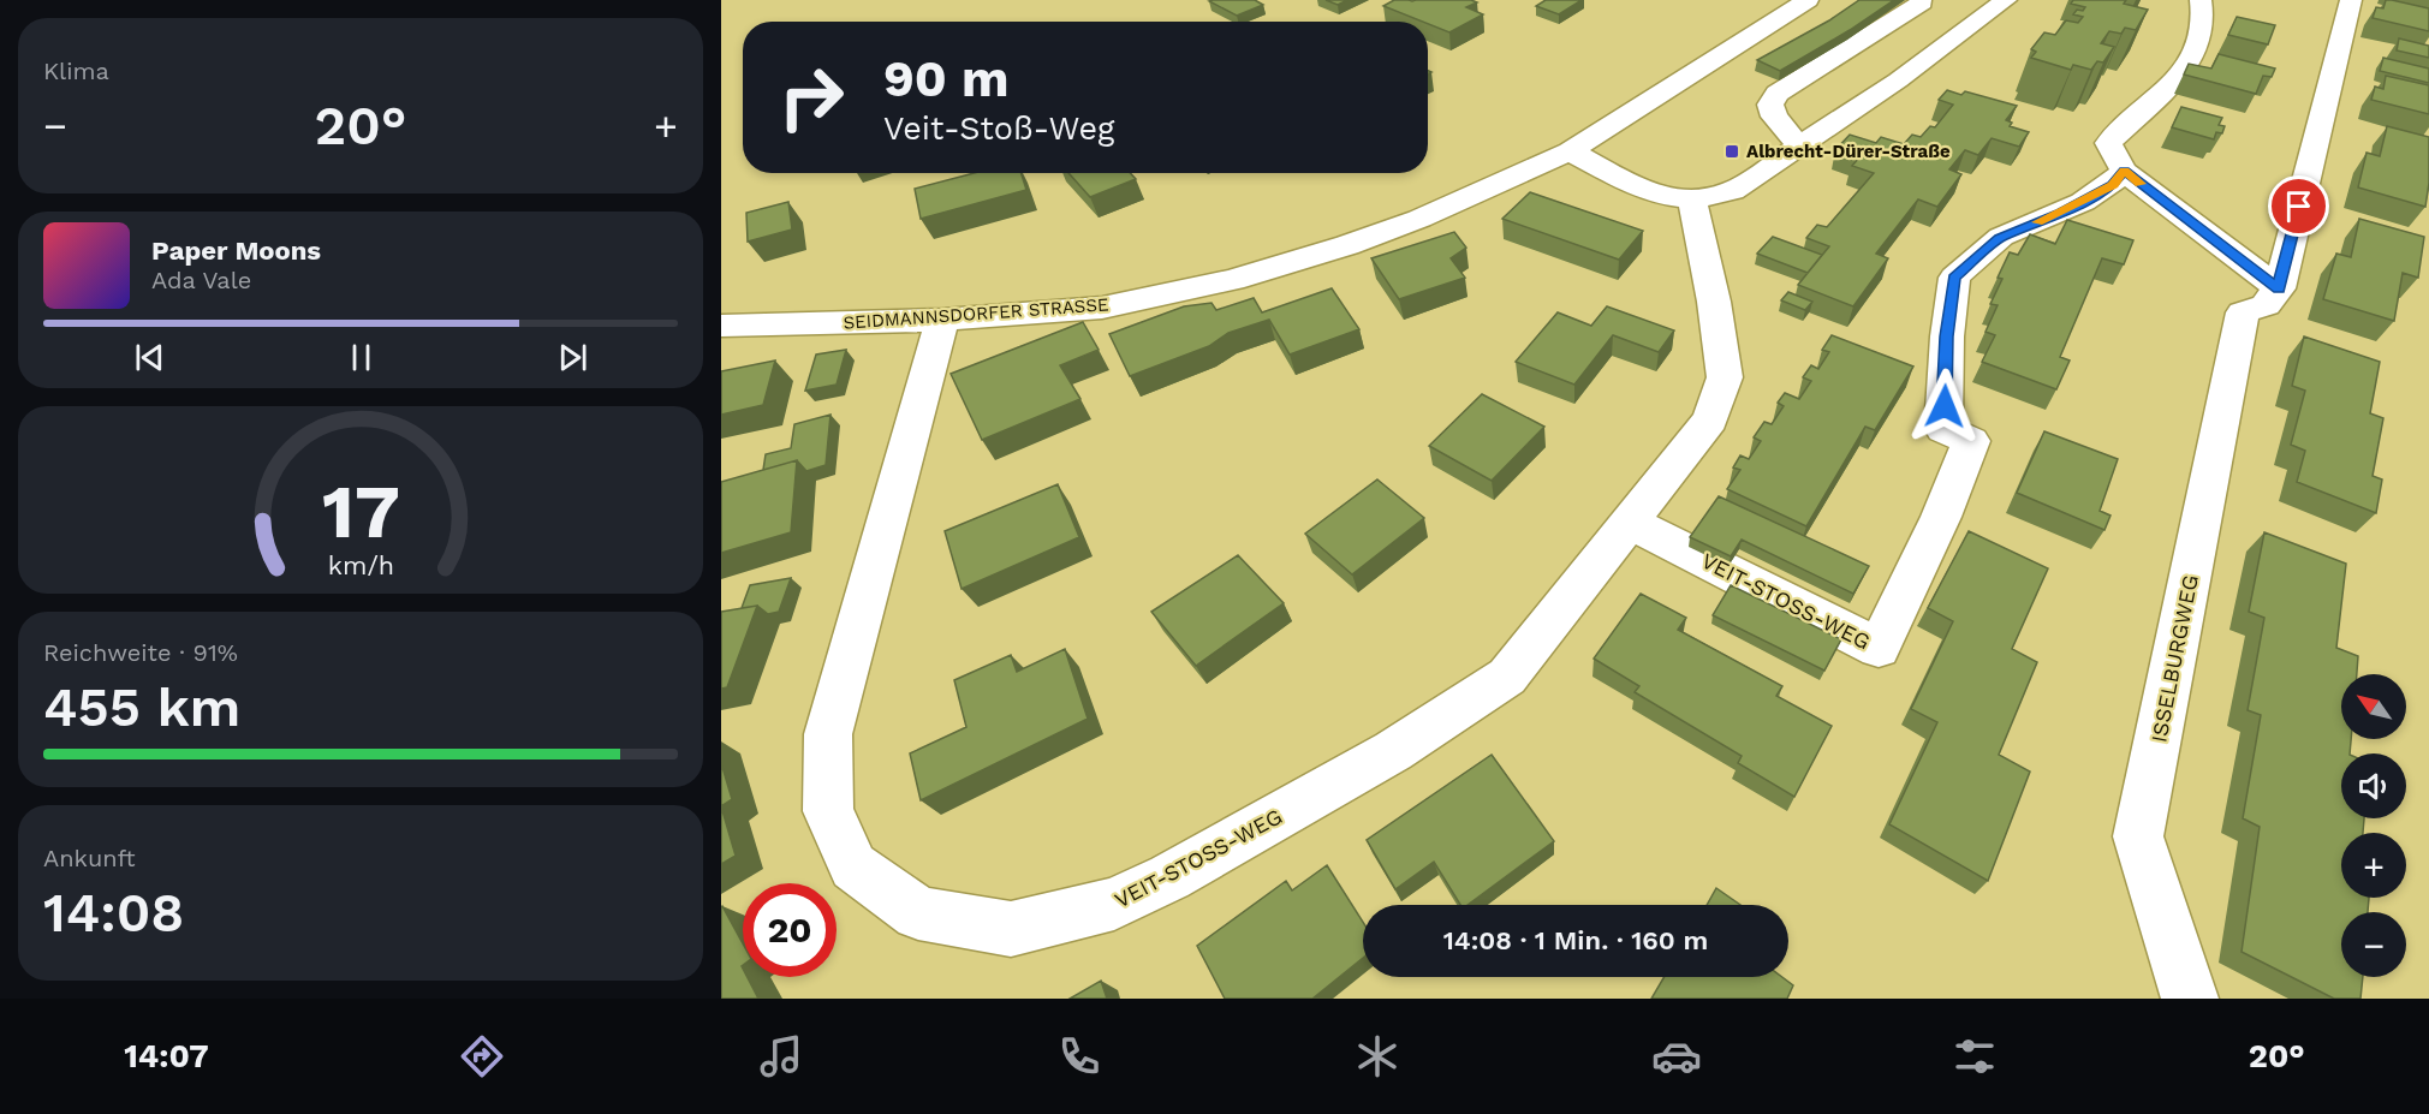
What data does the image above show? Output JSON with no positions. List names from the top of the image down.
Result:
{
  "streets": {
    "street": ["SEIDMANNSDORFER STRASSE", "VEIT-STOSS-WEG", "ISSELBURGWEG"]
  },
  "crossings": [
    ["SEIDMANNSDORFER STRASSE", "VEIT-STOSS-WEG"]
  ],
  "places": {
    "transit": ["Albrecht-Dürer-Straße"]
  },
  "north": "top left",
  "page": {
    "tile": [
      "Klima",
      ["Reichweite · 91%", "455 km"],
      ["Ankunft", "14:08"]
    ],
    "turn": ["90 m", "Veit-Stoß-Weg"],
    "heat": ["−", "20°", "+"],
    "song": ["Paper Moons", "Ada Vale"],
    "map_buttons": ["+", "−"],
    "limit": "20",
    "trip": "14:08 · 1 Min. · 160 m",
    "tabs": ["14:07", "20°"],
    "gauge": ["17", "km/h"]
  }
}
